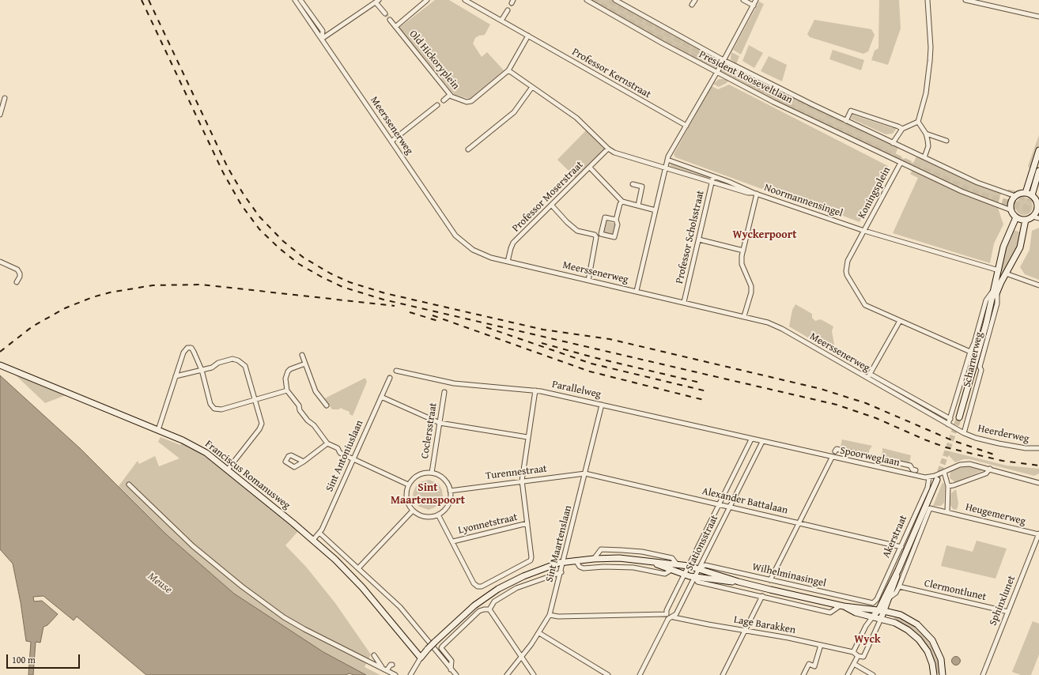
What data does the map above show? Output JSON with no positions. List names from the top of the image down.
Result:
{
  "streets": {
    "street": [
      "Old Hickoryplein",
      "Professor Kernstraat",
      "President Rooseveltlaan",
      "Meerssenerweg",
      "Koningsplein",
      "Professor Moserstraat",
      "Noormannensingel",
      "Professor Scholsstraat",
      "Scharnerweg",
      "Parallelweg",
      "Coclersstraat",
      "Heerderweg",
      "Sint Antoniuslaan",
      "Spoorweglaan",
      "Turennestraat",
      "Franciscus Romanusweg",
      "Alexander Battalaan",
      "Heugemerweg",
      "Lyonnetstraat",
      "Akerstraat",
      "Stationsstraat",
      "Sint Maartenslaan",
      "Wilhelminasingel",
      "Clermontlunet",
      "Sphinxlunet",
      "Lage Barakken"
    ]
  },
  "crossings": [
    ["Old Hickoryplein", "Professor Kernstraat"],
    ["Old Hickoryplein", "Noormannensingel"],
    ["President Rooseveltlaan", "Koningsplein"],
    ["Meerssenerweg", "Professor Moserstraat"],
    ["Meerssenerweg", "Professor Scholsstraat"],
    ["Meerssenerweg", "Scharnerweg"],
    ["Meerssenerweg", "Heerderweg"],
    ["Koningsplein", "Noormannensingel"],
    ["Koningsplein", "Scharnerweg"],
    ["Professor Moserstraat", "Noormannensingel"],
    ["Noormannensingel", "Professor Scholsstraat"],
    ["Scharnerweg", "Heerderweg"],
    ["Parallelweg", "Spoorweglaan"],
    ["Parallelweg", "Stationsstraat"],
    ["Parallelweg", "Sint Maartenslaan"],
    ["Coclersstraat", "Turennestraat"],
    ["Sint Antoniuslaan", "Franciscus Romanusweg"],
    ["Spoorweglaan", "Akerstraat"],
    ["Spoorweglaan", "Stationsstraat"],
    ["Turennestraat", "Alexander Battalaan"],
    ["Turennestraat", "Sint Maartenslaan"],
    ["Franciscus Romanusweg", "Wilhelminasingel"],
    ["Alexander Battalaan", "Akerstraat"],
    ["Alexander Battalaan", "Stationsstraat"],
    ["Alexander Battalaan", "Sint Maartenslaan"],
    ["Heugemerweg", "Akerstraat"],
    ["Heugemerweg", "Sphinxlunet"],
    ["Akerstraat", "Wilhelminasingel"],
    ["Akerstraat", "Clermontlunet"],
    ["Stationsstraat", "Wilhelminasingel"],
    ["Stationsstraat", "Lage Barakken"],
    ["Sint Maartenslaan", "Wilhelminasingel"],
    ["Clermontlunet", "Sphinxlunet"]
  ],
  "districts": ["Wyckerpoort", "Sint Maartenspoort", "Wyck"],
  "water": ["Meuse"],
  "scale_bar": "100 m"
}
